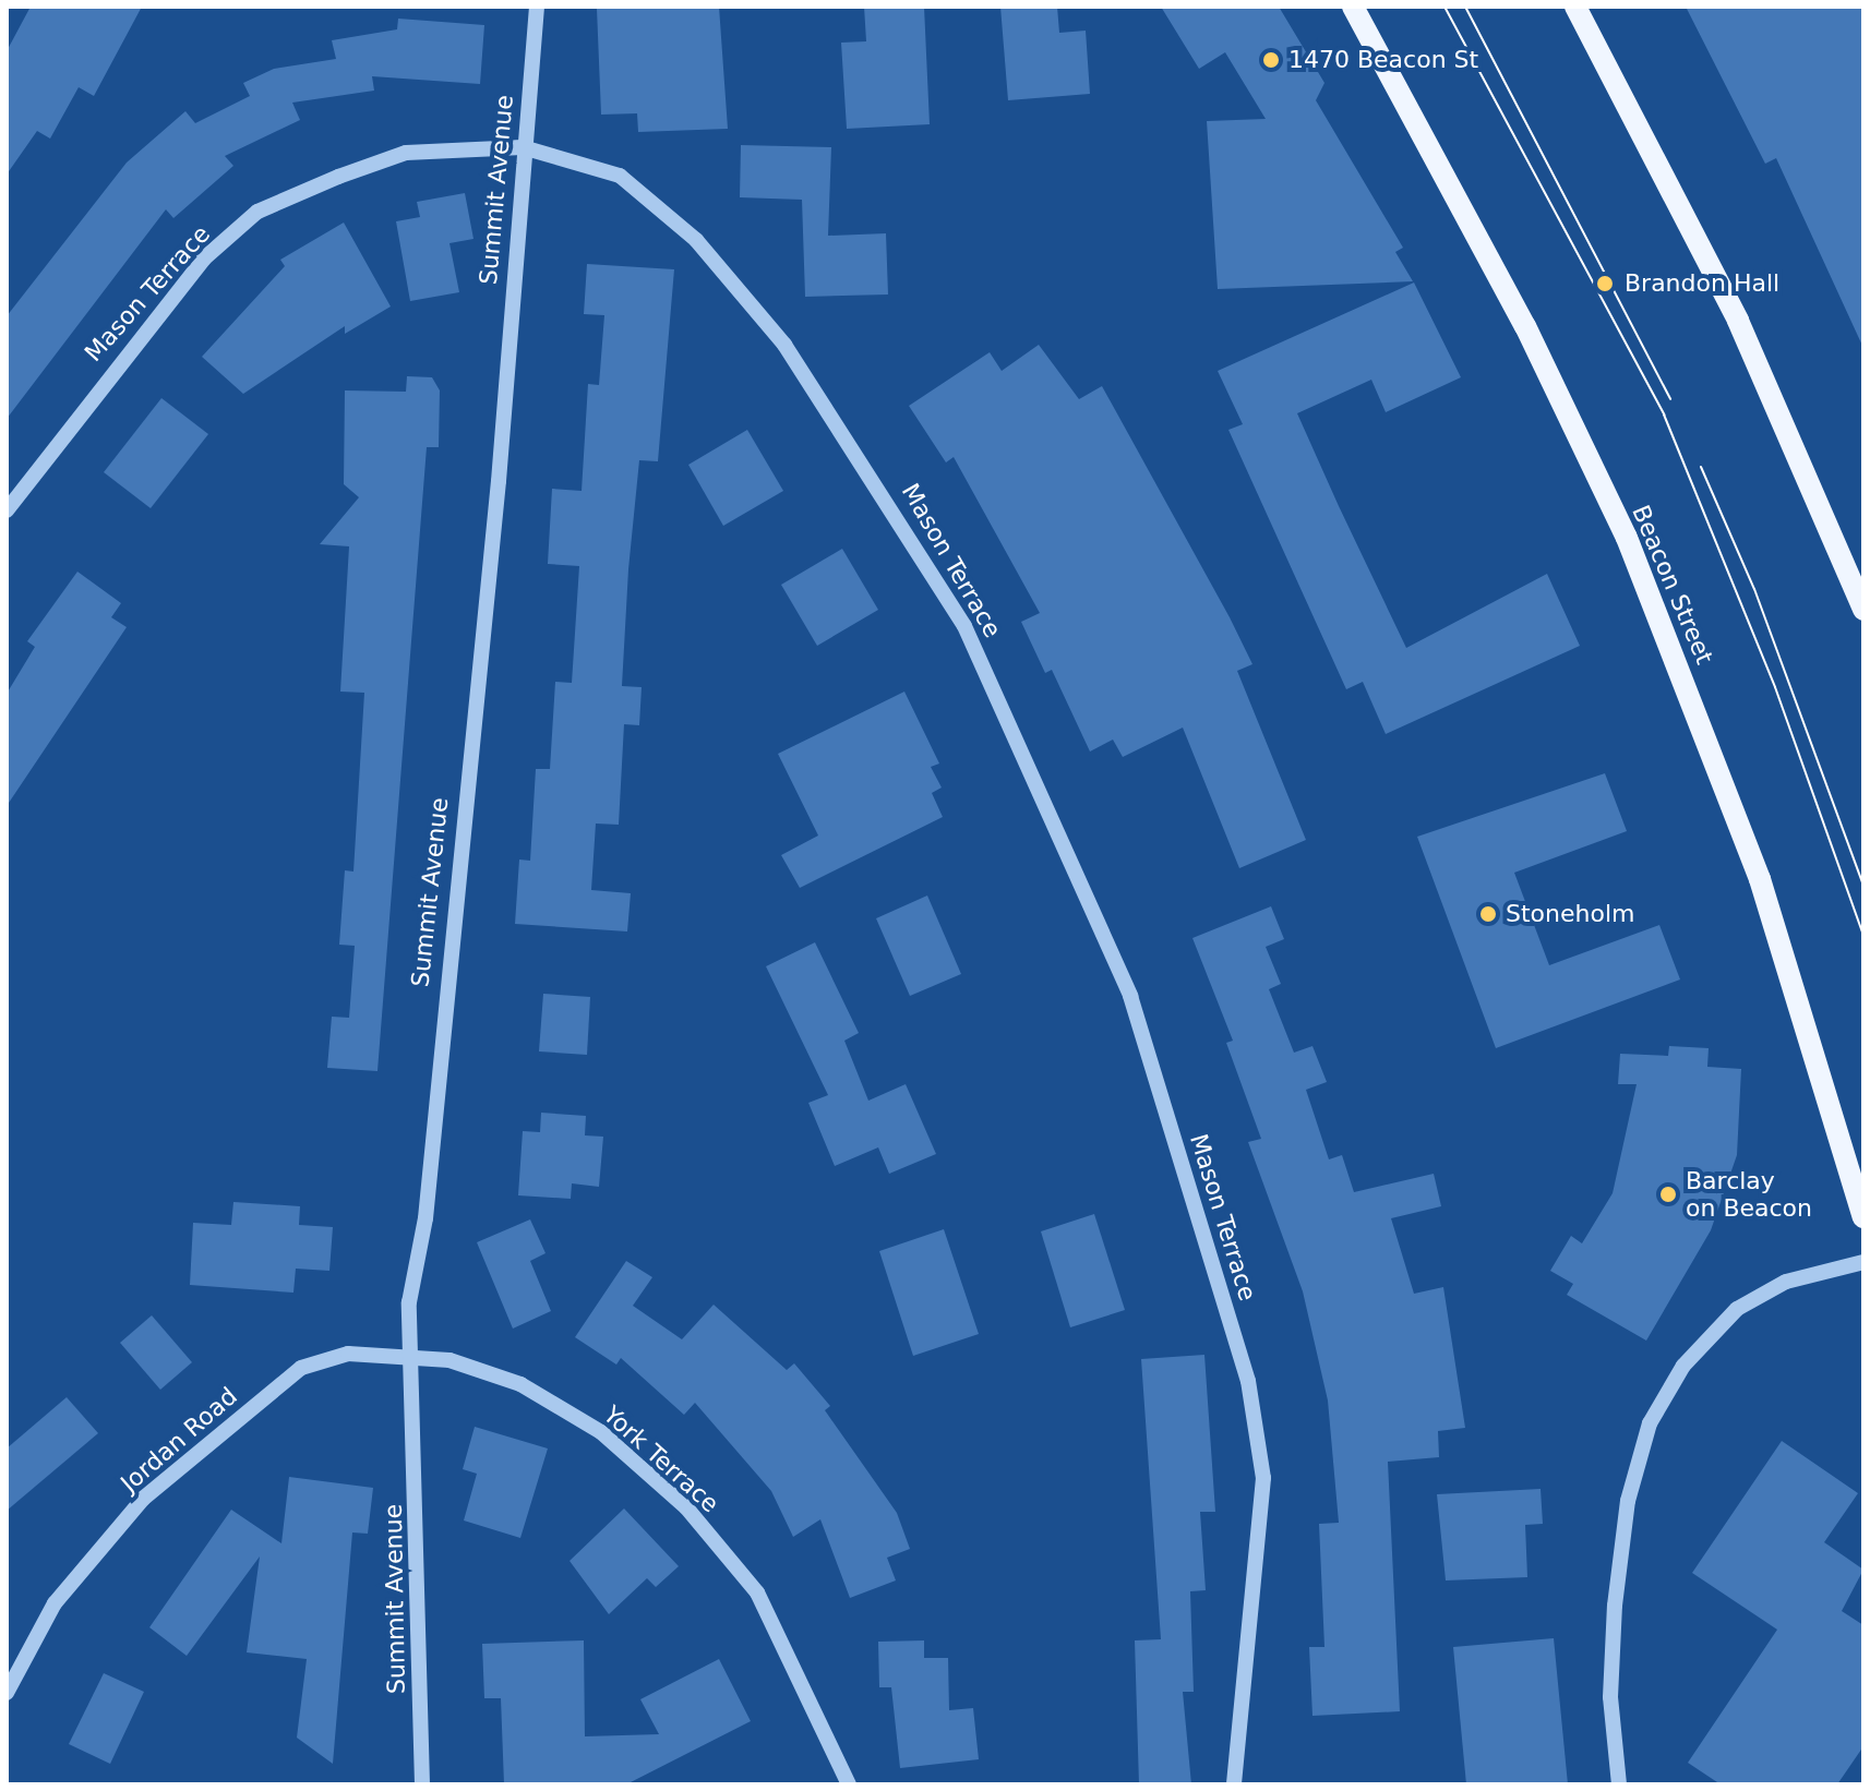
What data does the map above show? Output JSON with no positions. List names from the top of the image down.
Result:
{
  "streets": {
    "main road": ["Beacon Street"],
    "street": [
      "Summit Avenue",
      "Mason Terrace",
      "Jordan Road",
      "York Terrace"
    ]
  },
  "crossings": [
    ["Summit Avenue", "Mason Terrace"],
    ["Summit Avenue", "Jordan Road"],
    ["Summit Avenue", "York Terrace"],
    ["Jordan Road", "York Terrace"]
  ],
  "places": [
    "1470 Beacon St",
    "Brandon Hall",
    "Stoneholm",
    "Barclay on Beacon"
  ]
}
